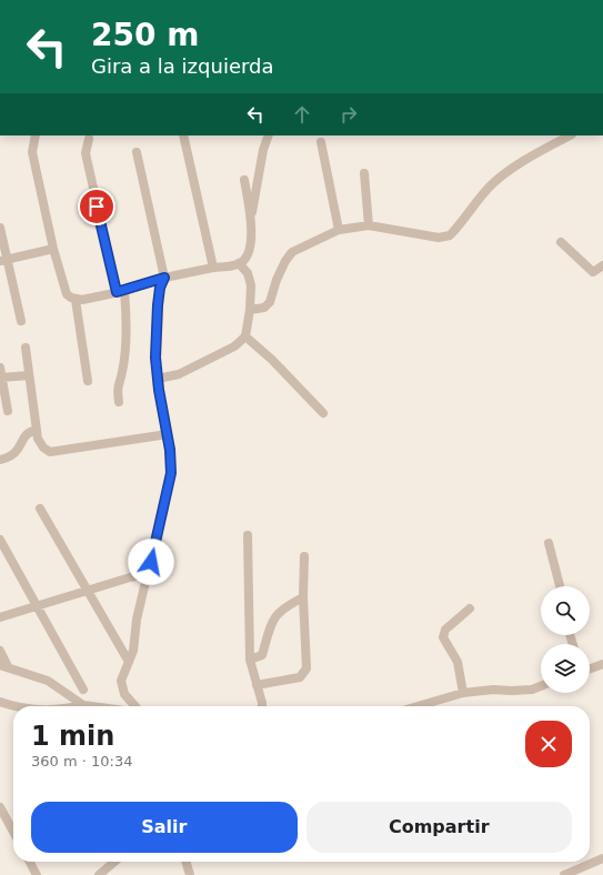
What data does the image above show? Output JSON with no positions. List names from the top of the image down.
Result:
{
  "page": {
    "turn": ["250 m", "Gira a la izquierda"],
    "heading": ["1 min", "360 m · 10:34"],
    "buttons": ["Salir", "Compartir"]
  }
}
